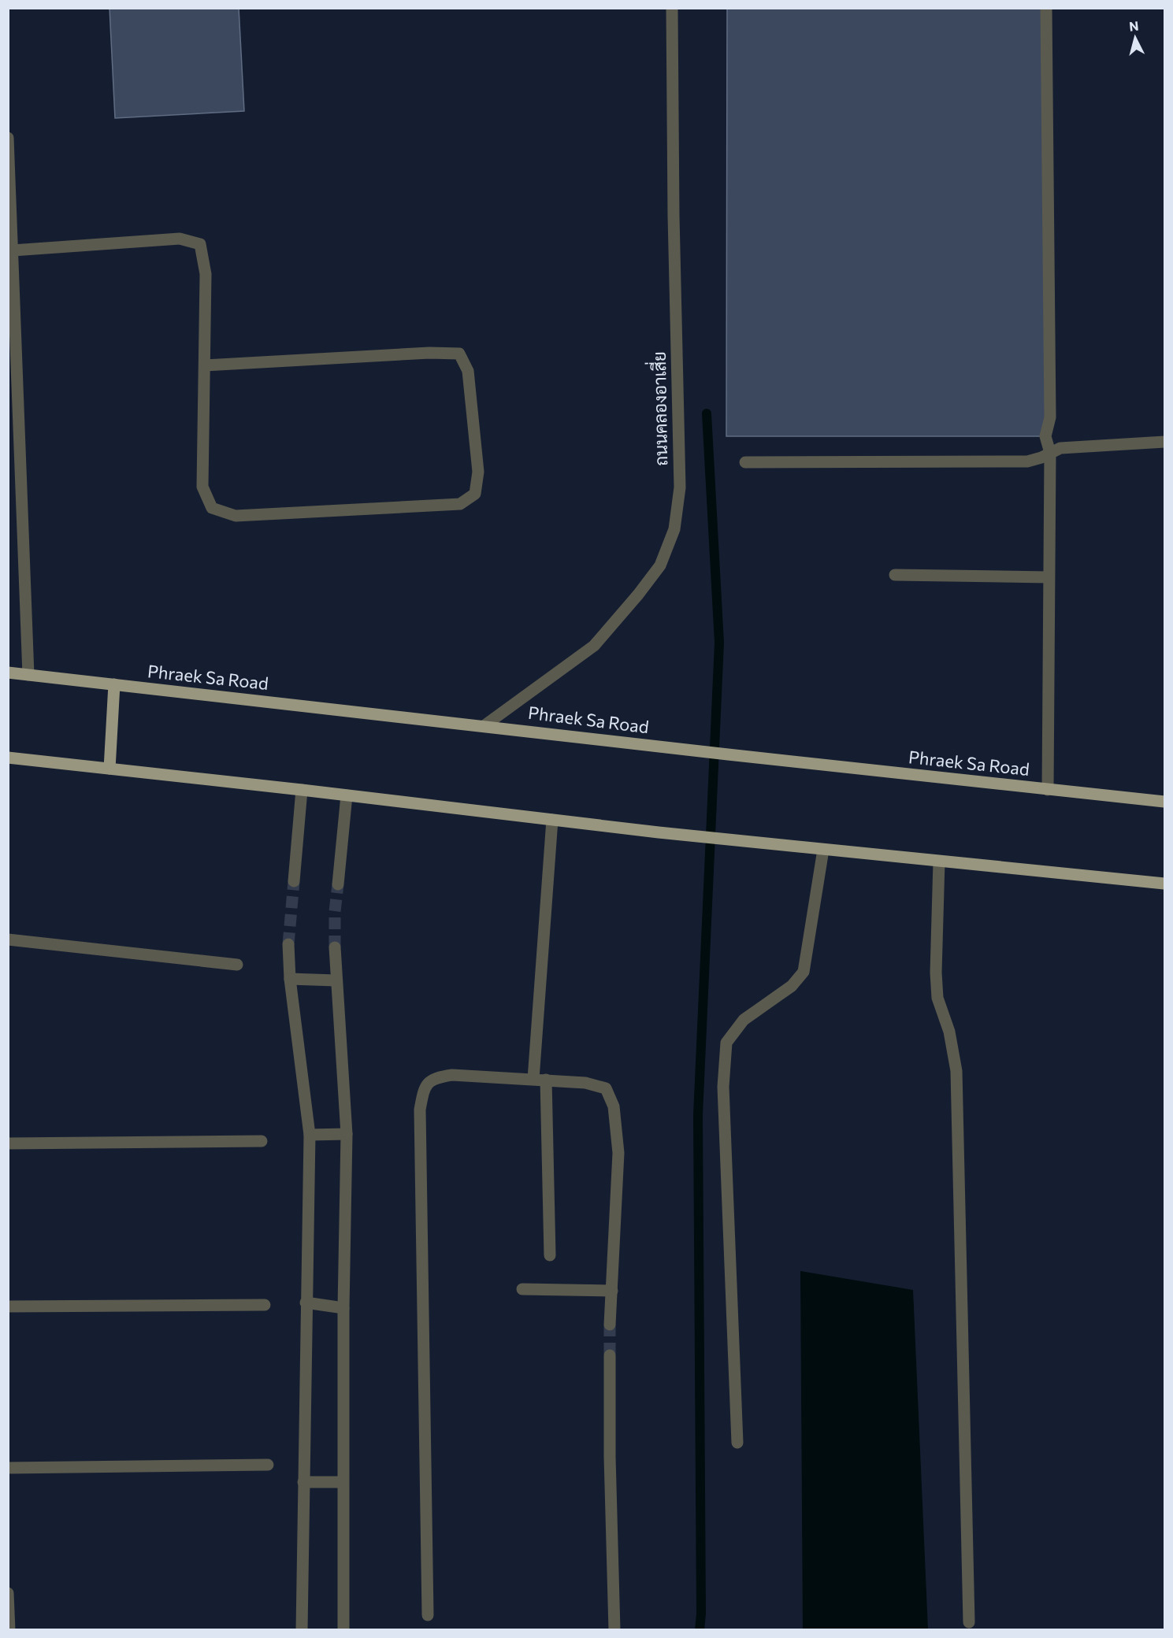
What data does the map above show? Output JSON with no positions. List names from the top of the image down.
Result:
{
  "streets": {
    "main road": ["Phraek Sa Road"],
    "street": ["ถนนคลองอาเสี่ย"]
  },
  "crossings": [
    ["ถนนคลองอาเสี่ย", "Phraek Sa Road"]
  ],
  "north": "top"
}
